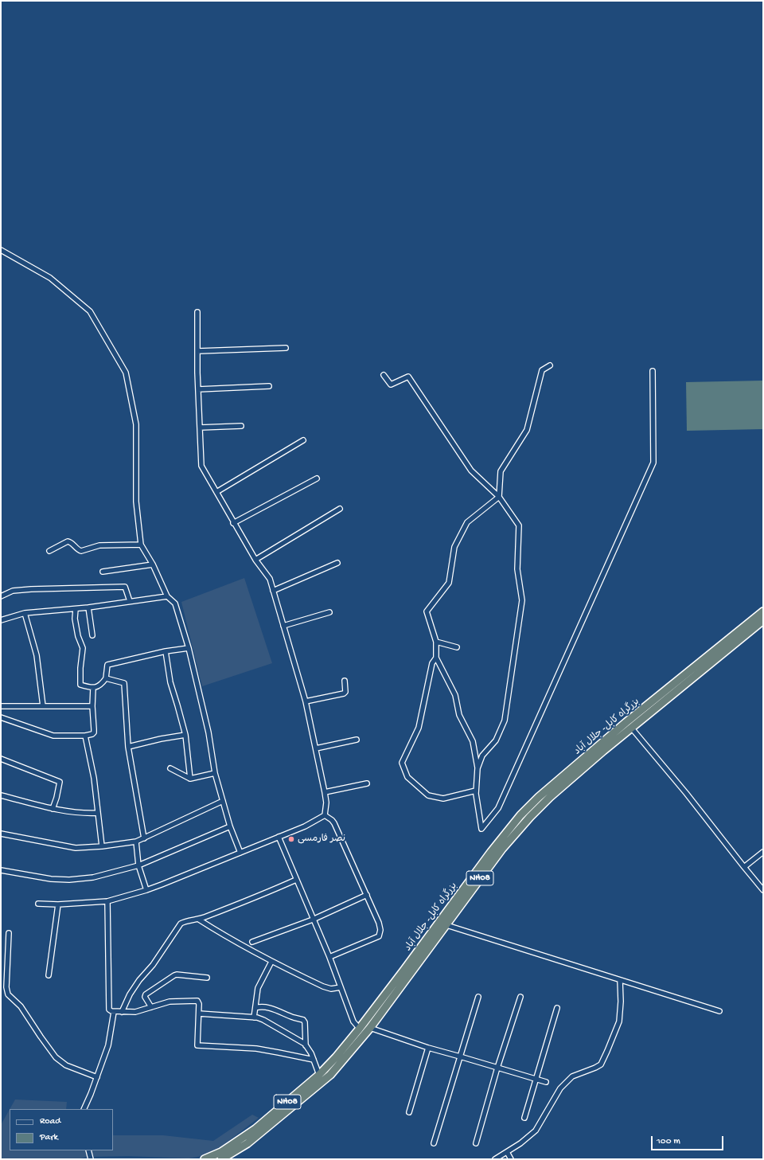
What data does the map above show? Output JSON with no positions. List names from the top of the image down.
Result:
{
  "streets": {
    "highway": ["بزرگراه کابل- جلال آباد", "NH08"]
  },
  "places": ["نصر فارمسی"],
  "legend": ["Road", "Park"],
  "scale_bar": "100 m"
}
